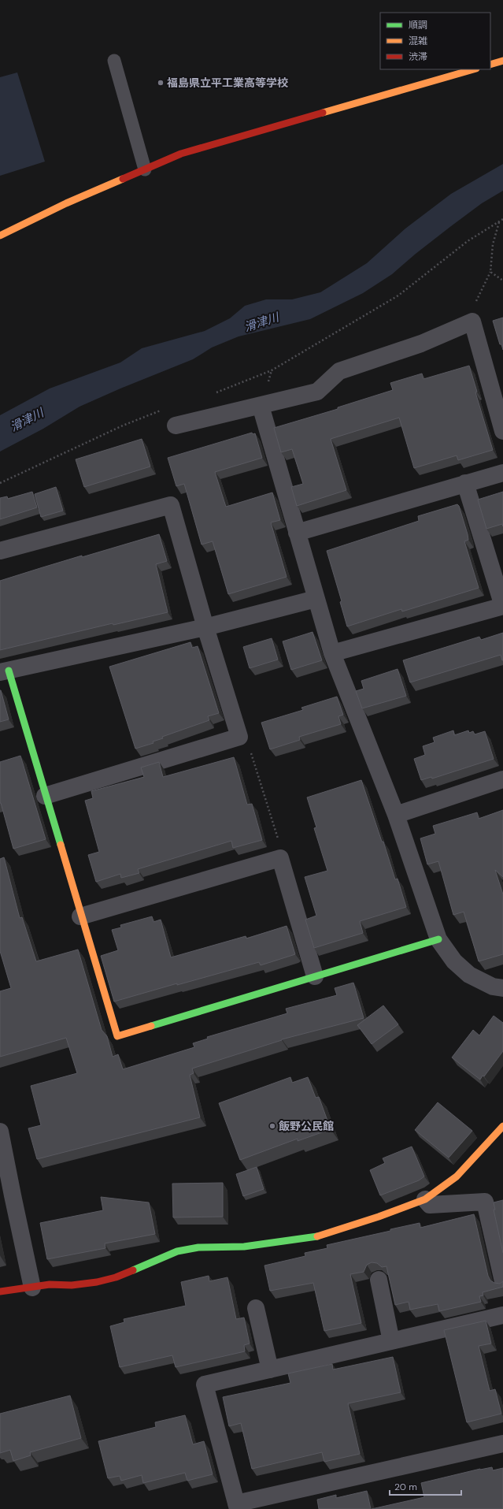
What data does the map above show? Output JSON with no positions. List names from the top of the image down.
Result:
{
  "water": ["滑津川"],
  "places": ["福島県立平工業高等学校", "飯野公民館"],
  "legend": ["順調", "混雑", "渋滞"],
  "scale_bar": "20 m"
}
